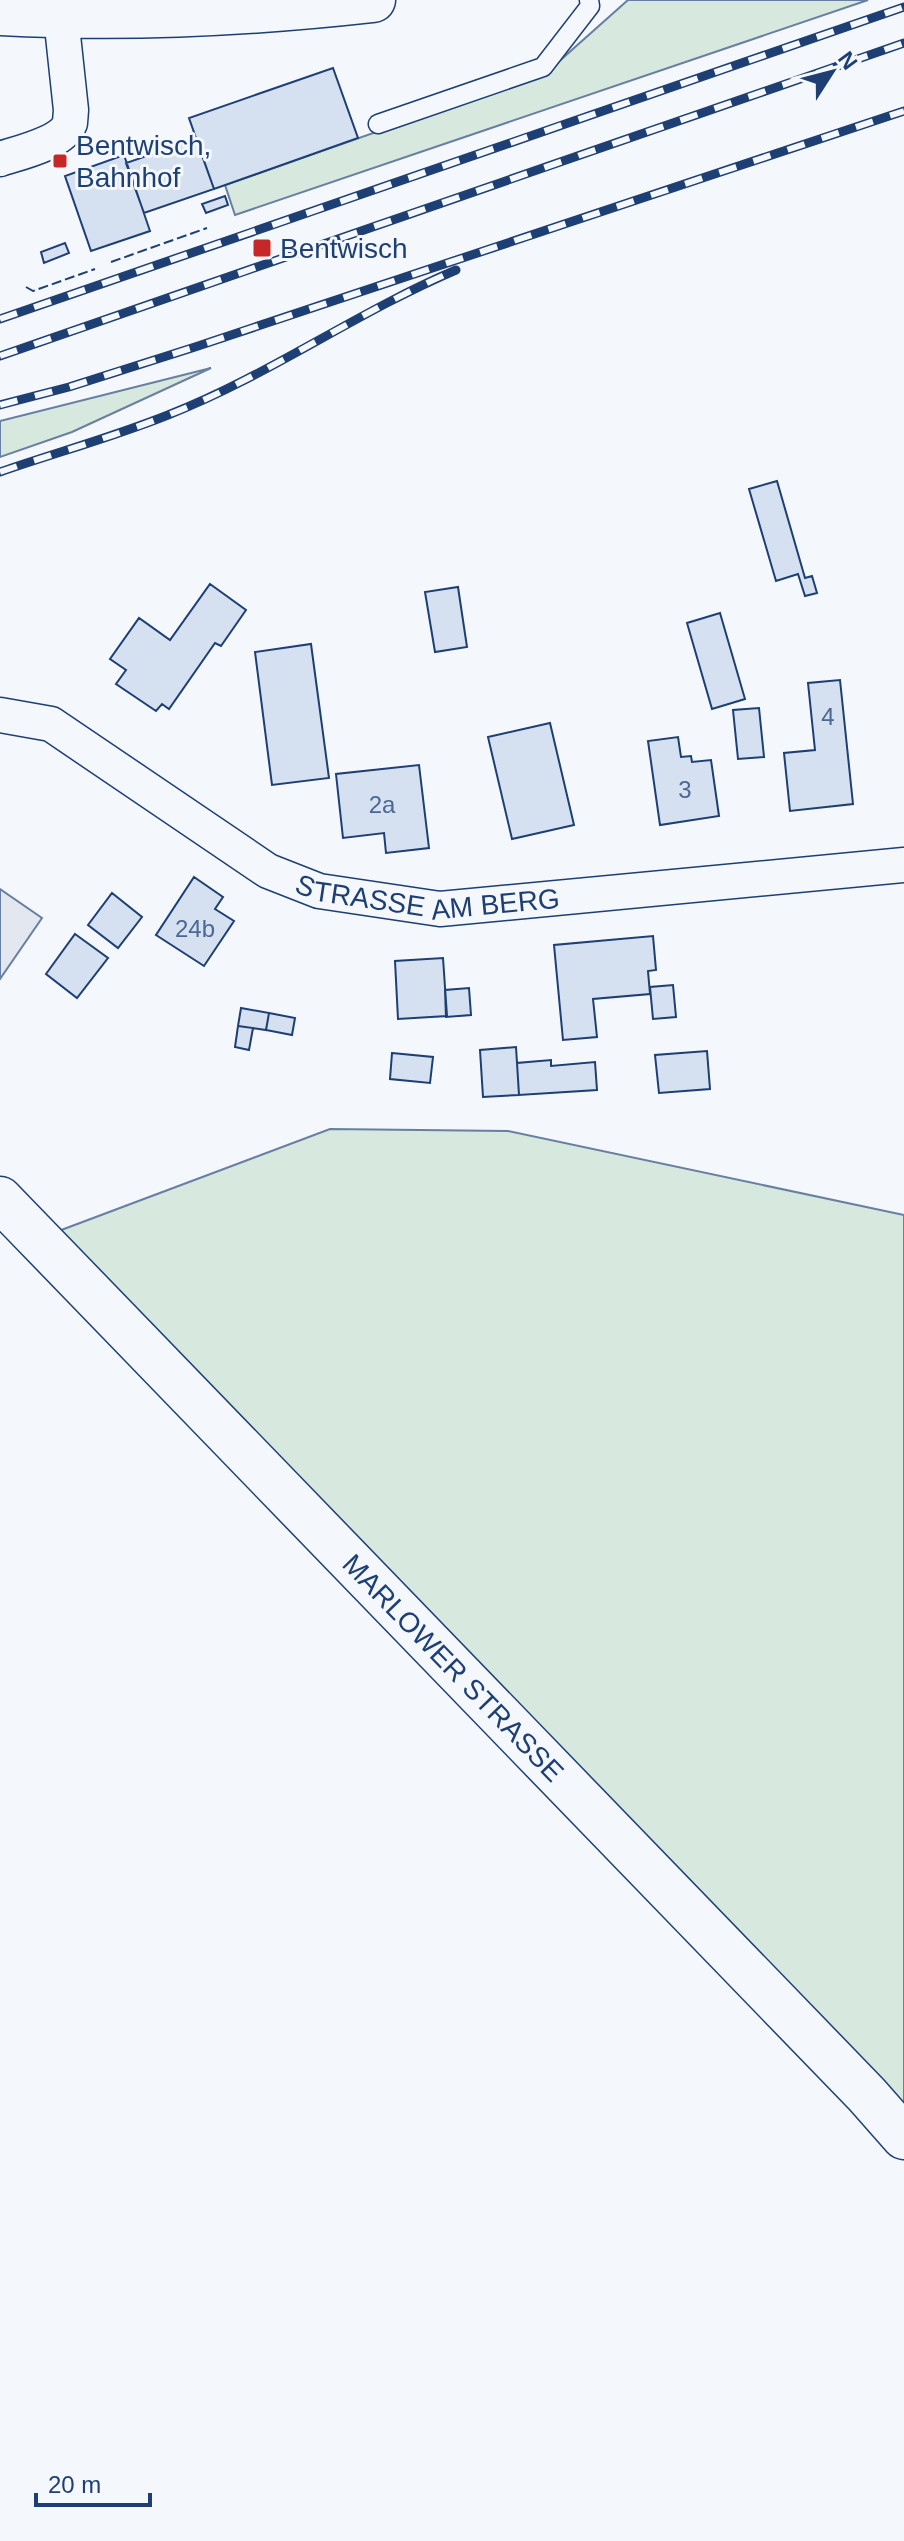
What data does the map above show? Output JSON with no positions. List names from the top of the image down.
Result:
{
  "streets": {
    "main road": ["MARLOWER STRASSE"],
    "street": ["STRASSE AM BERG"]
  },
  "places": {
    "transit": ["Bentwisch, Bahnhof", "Bentwisch"]
  },
  "house_numbers": [
    "4",
    "3",
    "2a",
    "24b"
  ],
  "scale_bar": "20 m",
  "north": "top right"
}
